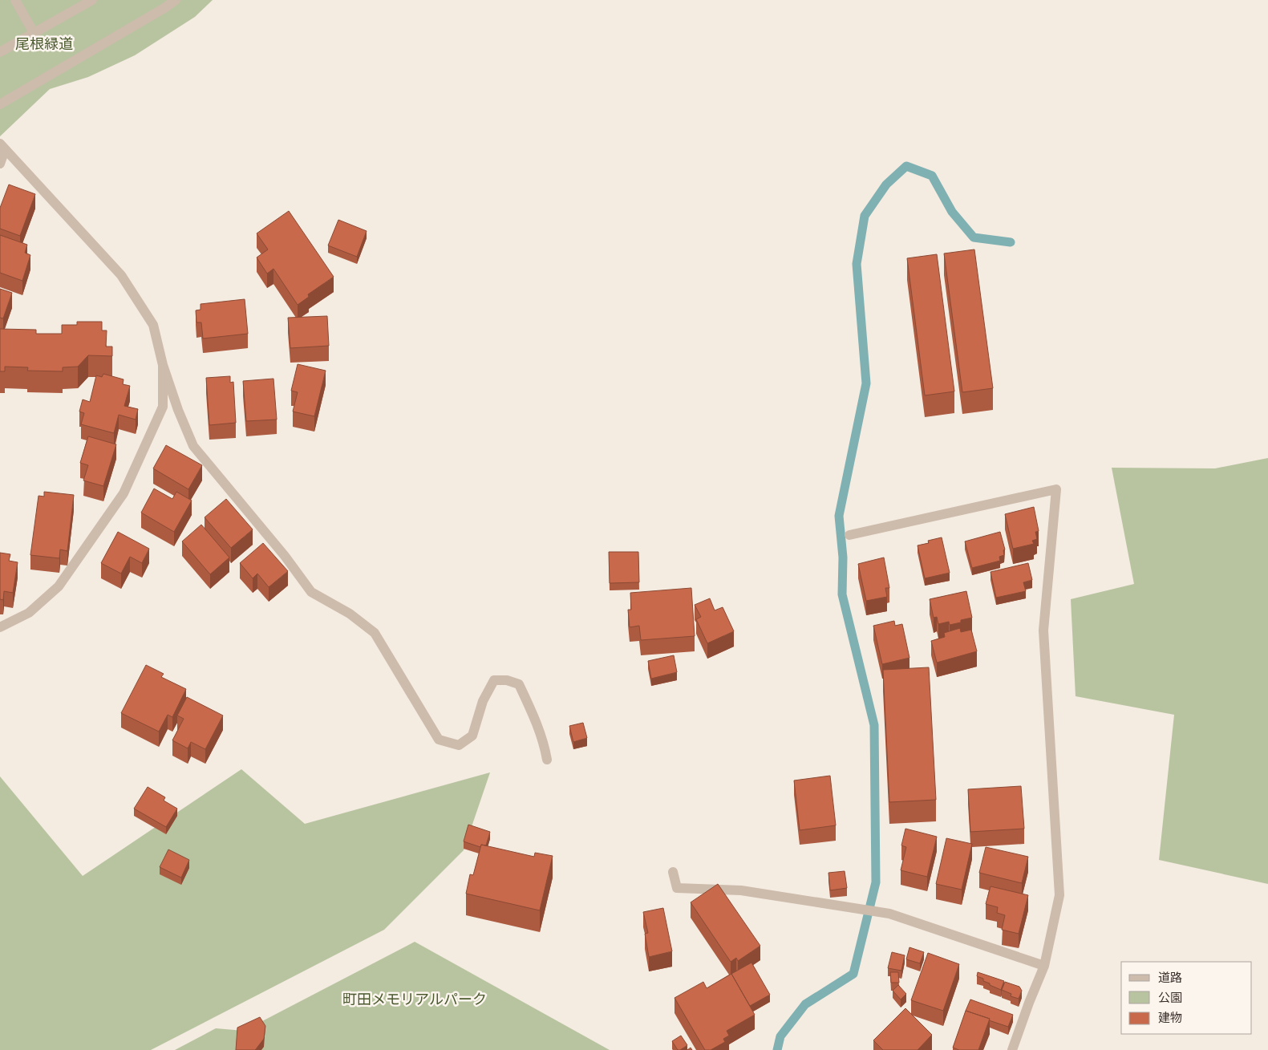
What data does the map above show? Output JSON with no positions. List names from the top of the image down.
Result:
{
  "parks": ["尾根緑道", "町田メモリアルパーク"],
  "legend": ["道路", "公園", "建物"]
}
